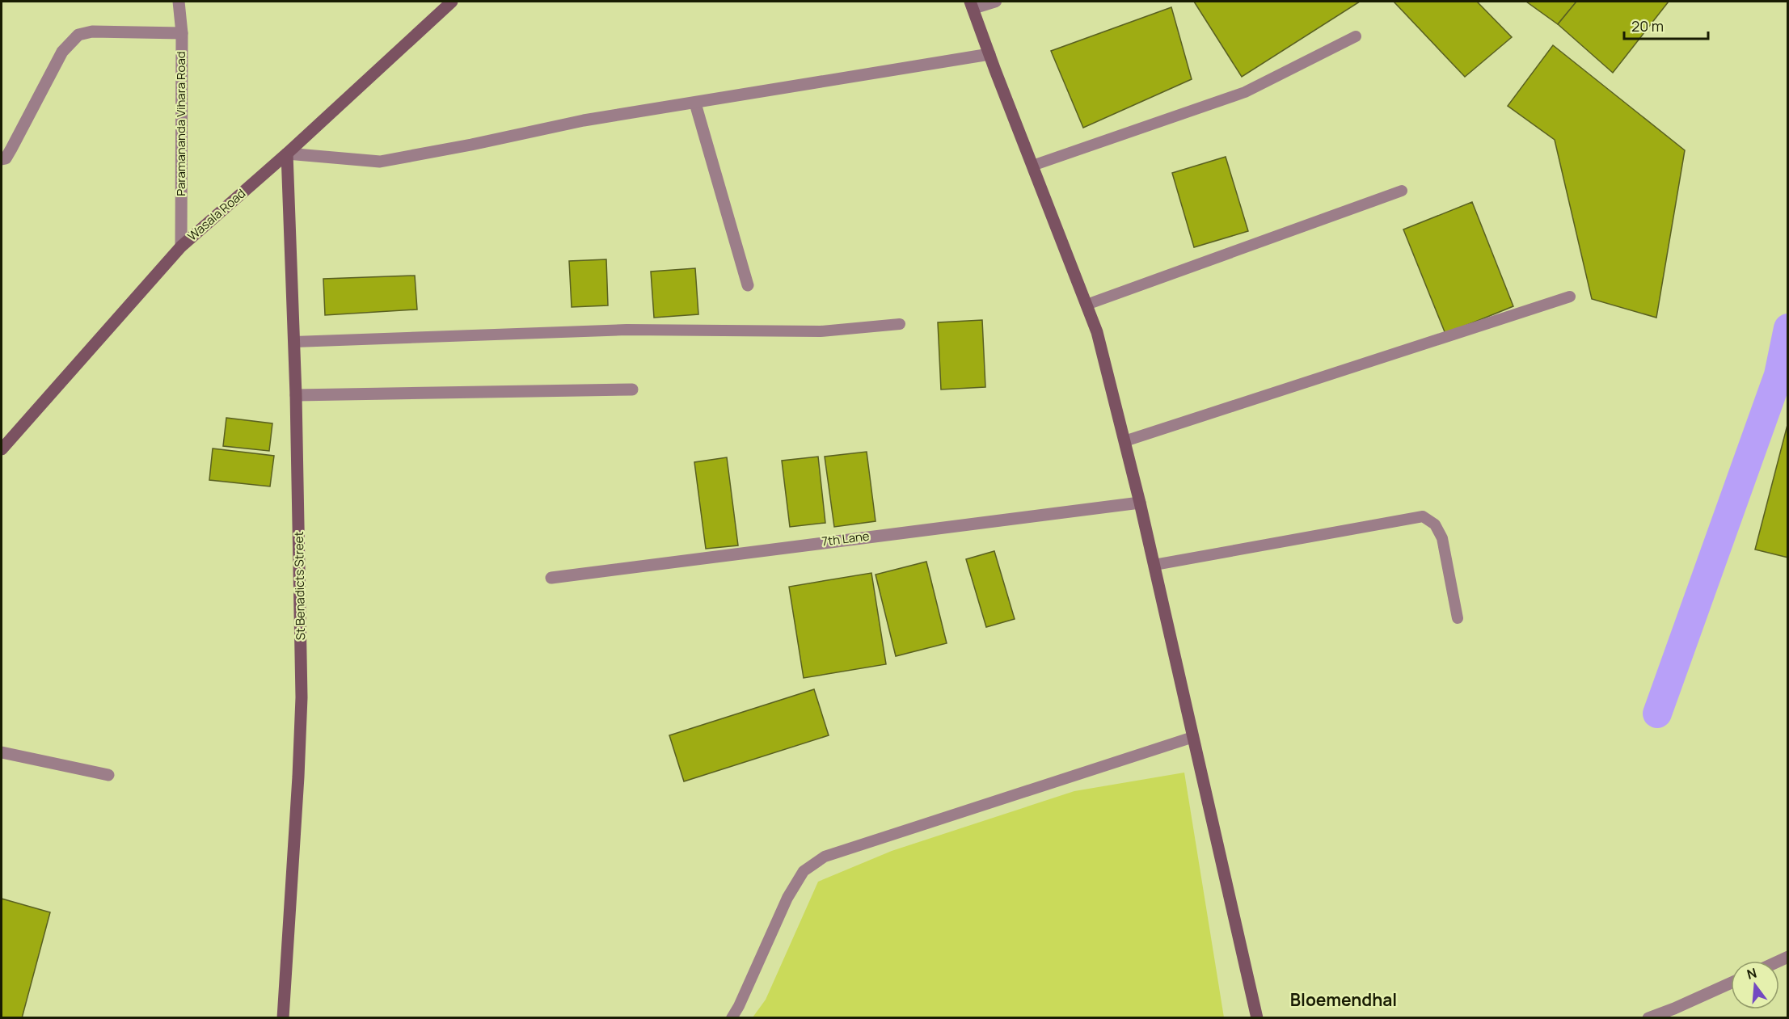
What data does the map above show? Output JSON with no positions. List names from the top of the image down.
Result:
{
  "streets": {
    "street": [
      "Paramananda Vihara Road",
      "Wasala Road",
      "7th Lane",
      "St Benadicts Street"
    ]
  },
  "crossings": [
    ["Paramananda Vihara Road", "Wasala Road"],
    ["Wasala Road", "St Benadicts Street"]
  ],
  "districts": ["Bloemendhal"],
  "scale_bar": "20 m",
  "north": "top"
}
